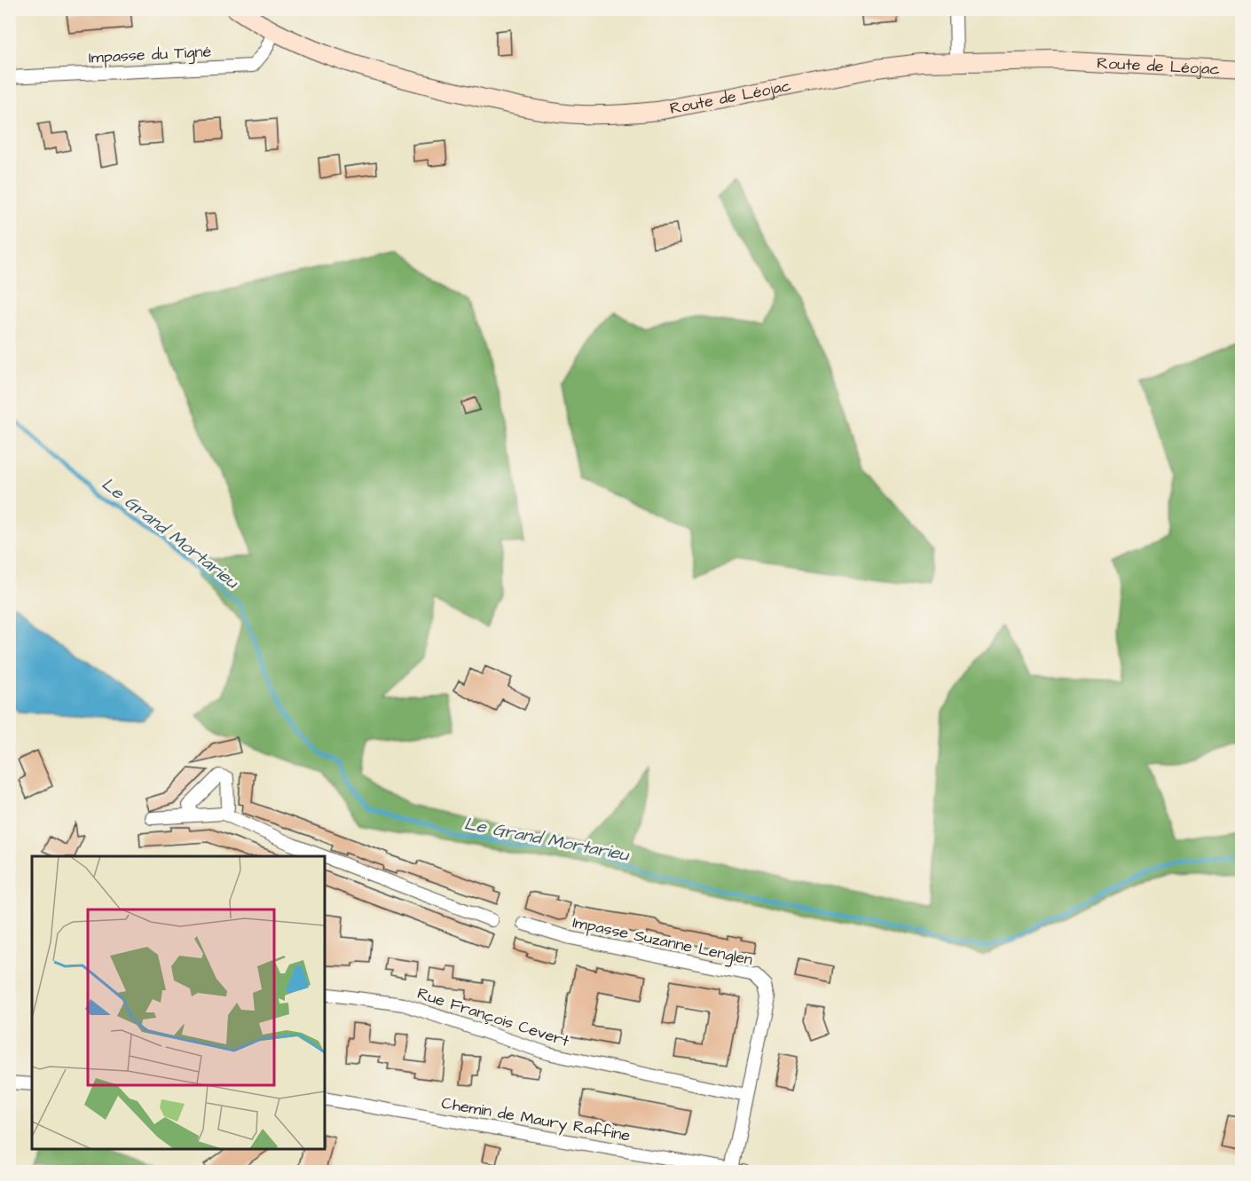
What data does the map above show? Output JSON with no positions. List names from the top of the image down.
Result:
{
  "streets": {
    "main road": ["Route de Léojac"],
    "street": [
      "Impasse du Tigné",
      "Impasse Suzanne Lenglen",
      "Rue François Cevert",
      "Chemin de Maury Raffine"
    ]
  },
  "crossings": [
    ["Impasse du Tigné", "Route de Léojac"],
    ["Impasse Suzanne Lenglen", "Rue François Cevert"],
    ["Impasse Suzanne Lenglen", "Chemin de Maury Raffine"]
  ],
  "water": ["Le Grand Mortarieu"]
}
